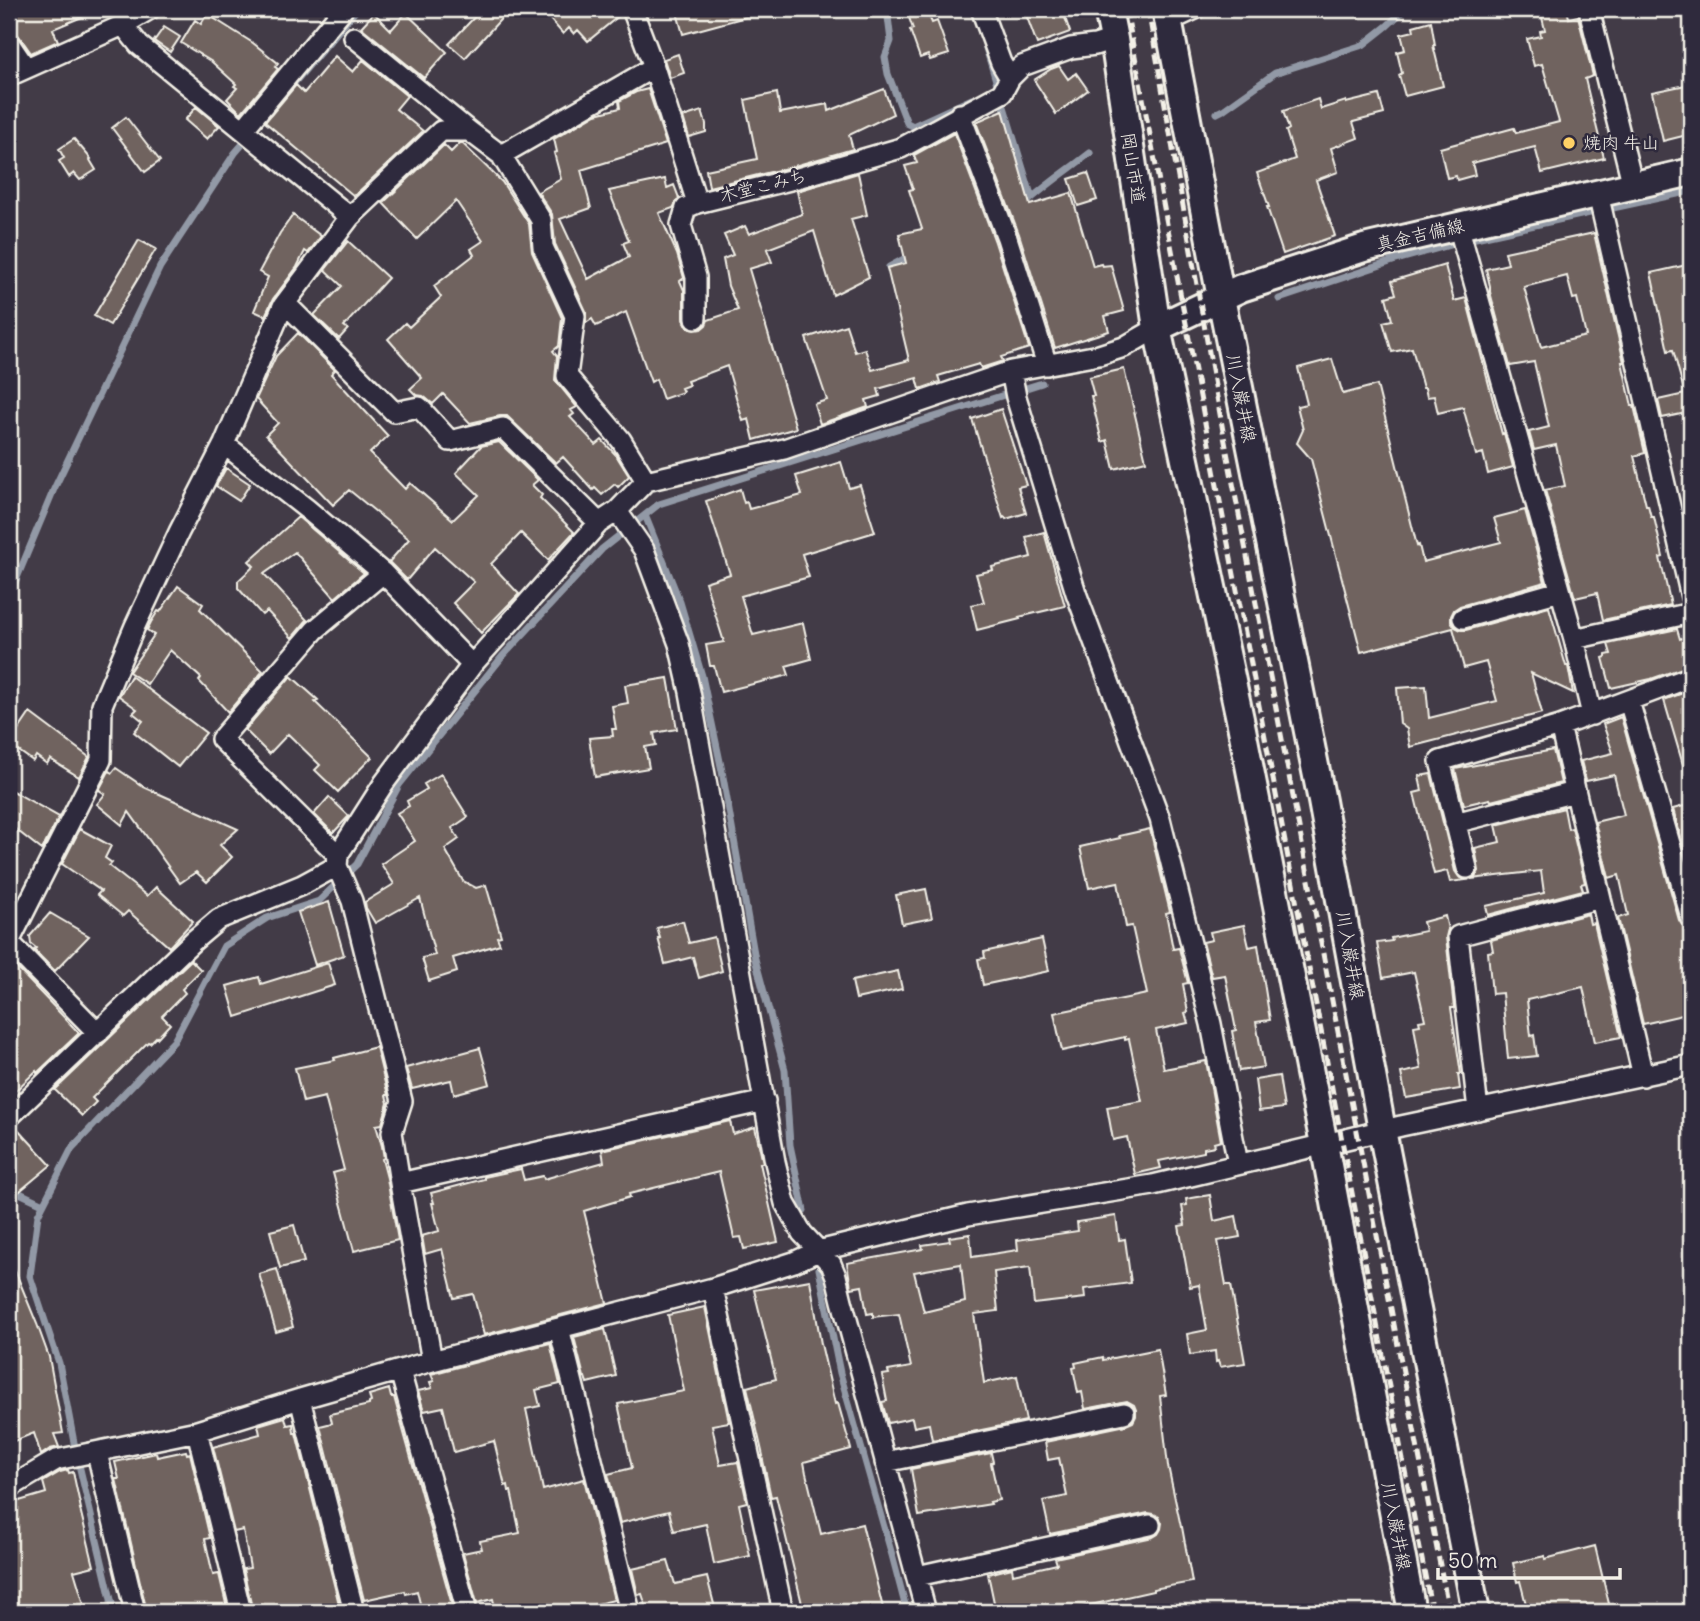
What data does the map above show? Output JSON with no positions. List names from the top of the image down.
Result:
{
  "streets": {
    "main road": ["岡山市道", "真金吉備線", "川入巌井線"],
    "street": ["木堂こみち"]
  },
  "crossings": [
    ["岡山市道", "木堂こみち"],
    ["岡山市道", "真金吉備線"],
    ["岡山市道", "川入巌井線"],
    ["真金吉備線", "川入巌井線"]
  ],
  "places": ["焼肉 牛山"],
  "scale_bar": "50 m"
}
